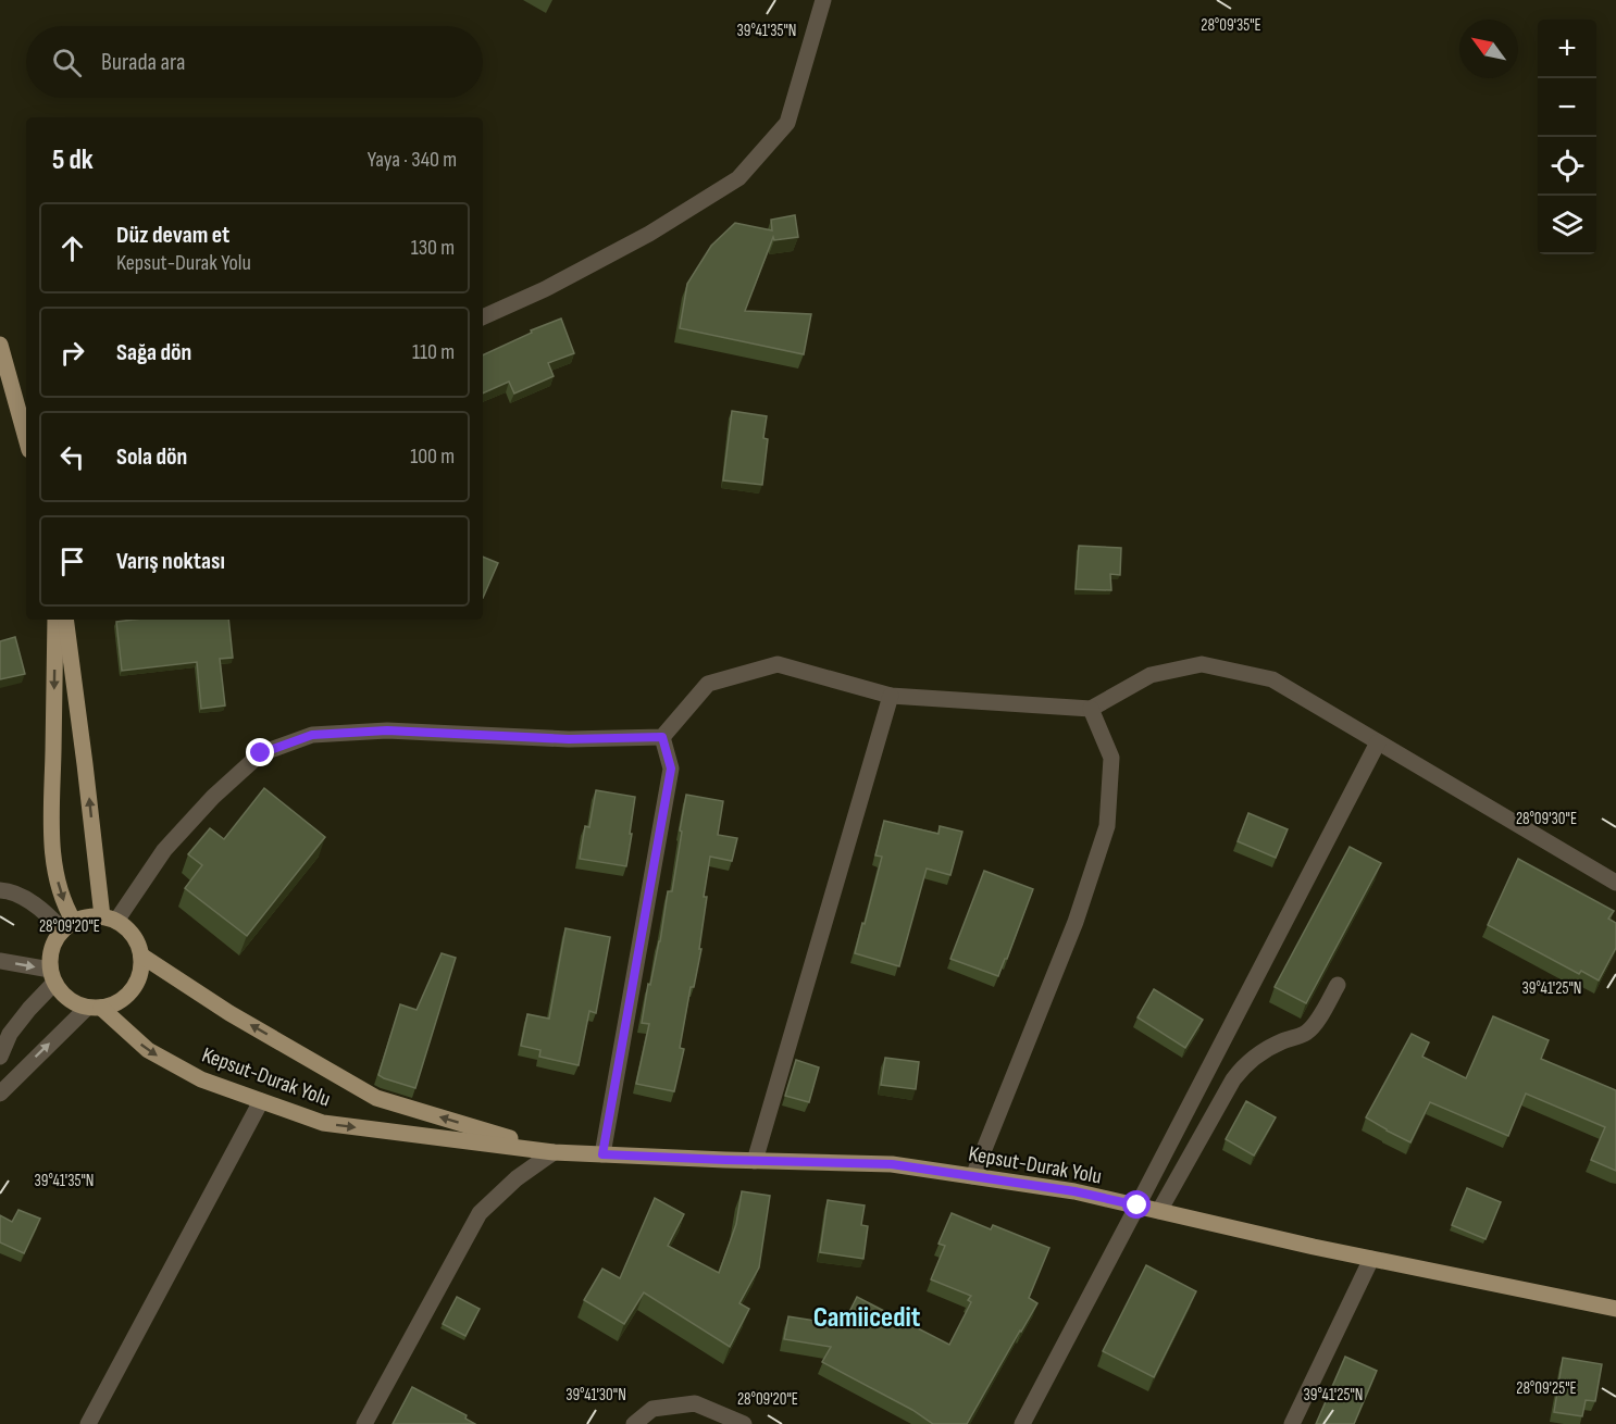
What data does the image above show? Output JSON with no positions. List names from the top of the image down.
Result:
{
  "streets": {
    "main road": ["Kepsut-Durak Yolu"]
  },
  "districts": ["Camiicedit"],
  "north": "top left",
  "page": {
    "map_buttons": ["+", "−"],
    "search": "Burada ara",
    "heading": ["5 dk", "Yaya · 340 m"],
    "list": [
      ["Düz devam et", "Kepsut-Durak Yolu", "130 m"],
      ["Sağa dön", "110 m"],
      ["Sola dön", "100 m"],
      "Varış noktası"
    ]
  },
  "coordinates": [
    "28°09'35\"E",
    "39°41'35\"N",
    "28°09'30\"E",
    "28°09'20\"E",
    "39°41'25\"N",
    "28°09'25\"E",
    "39°41'30\"N"
  ]
}
